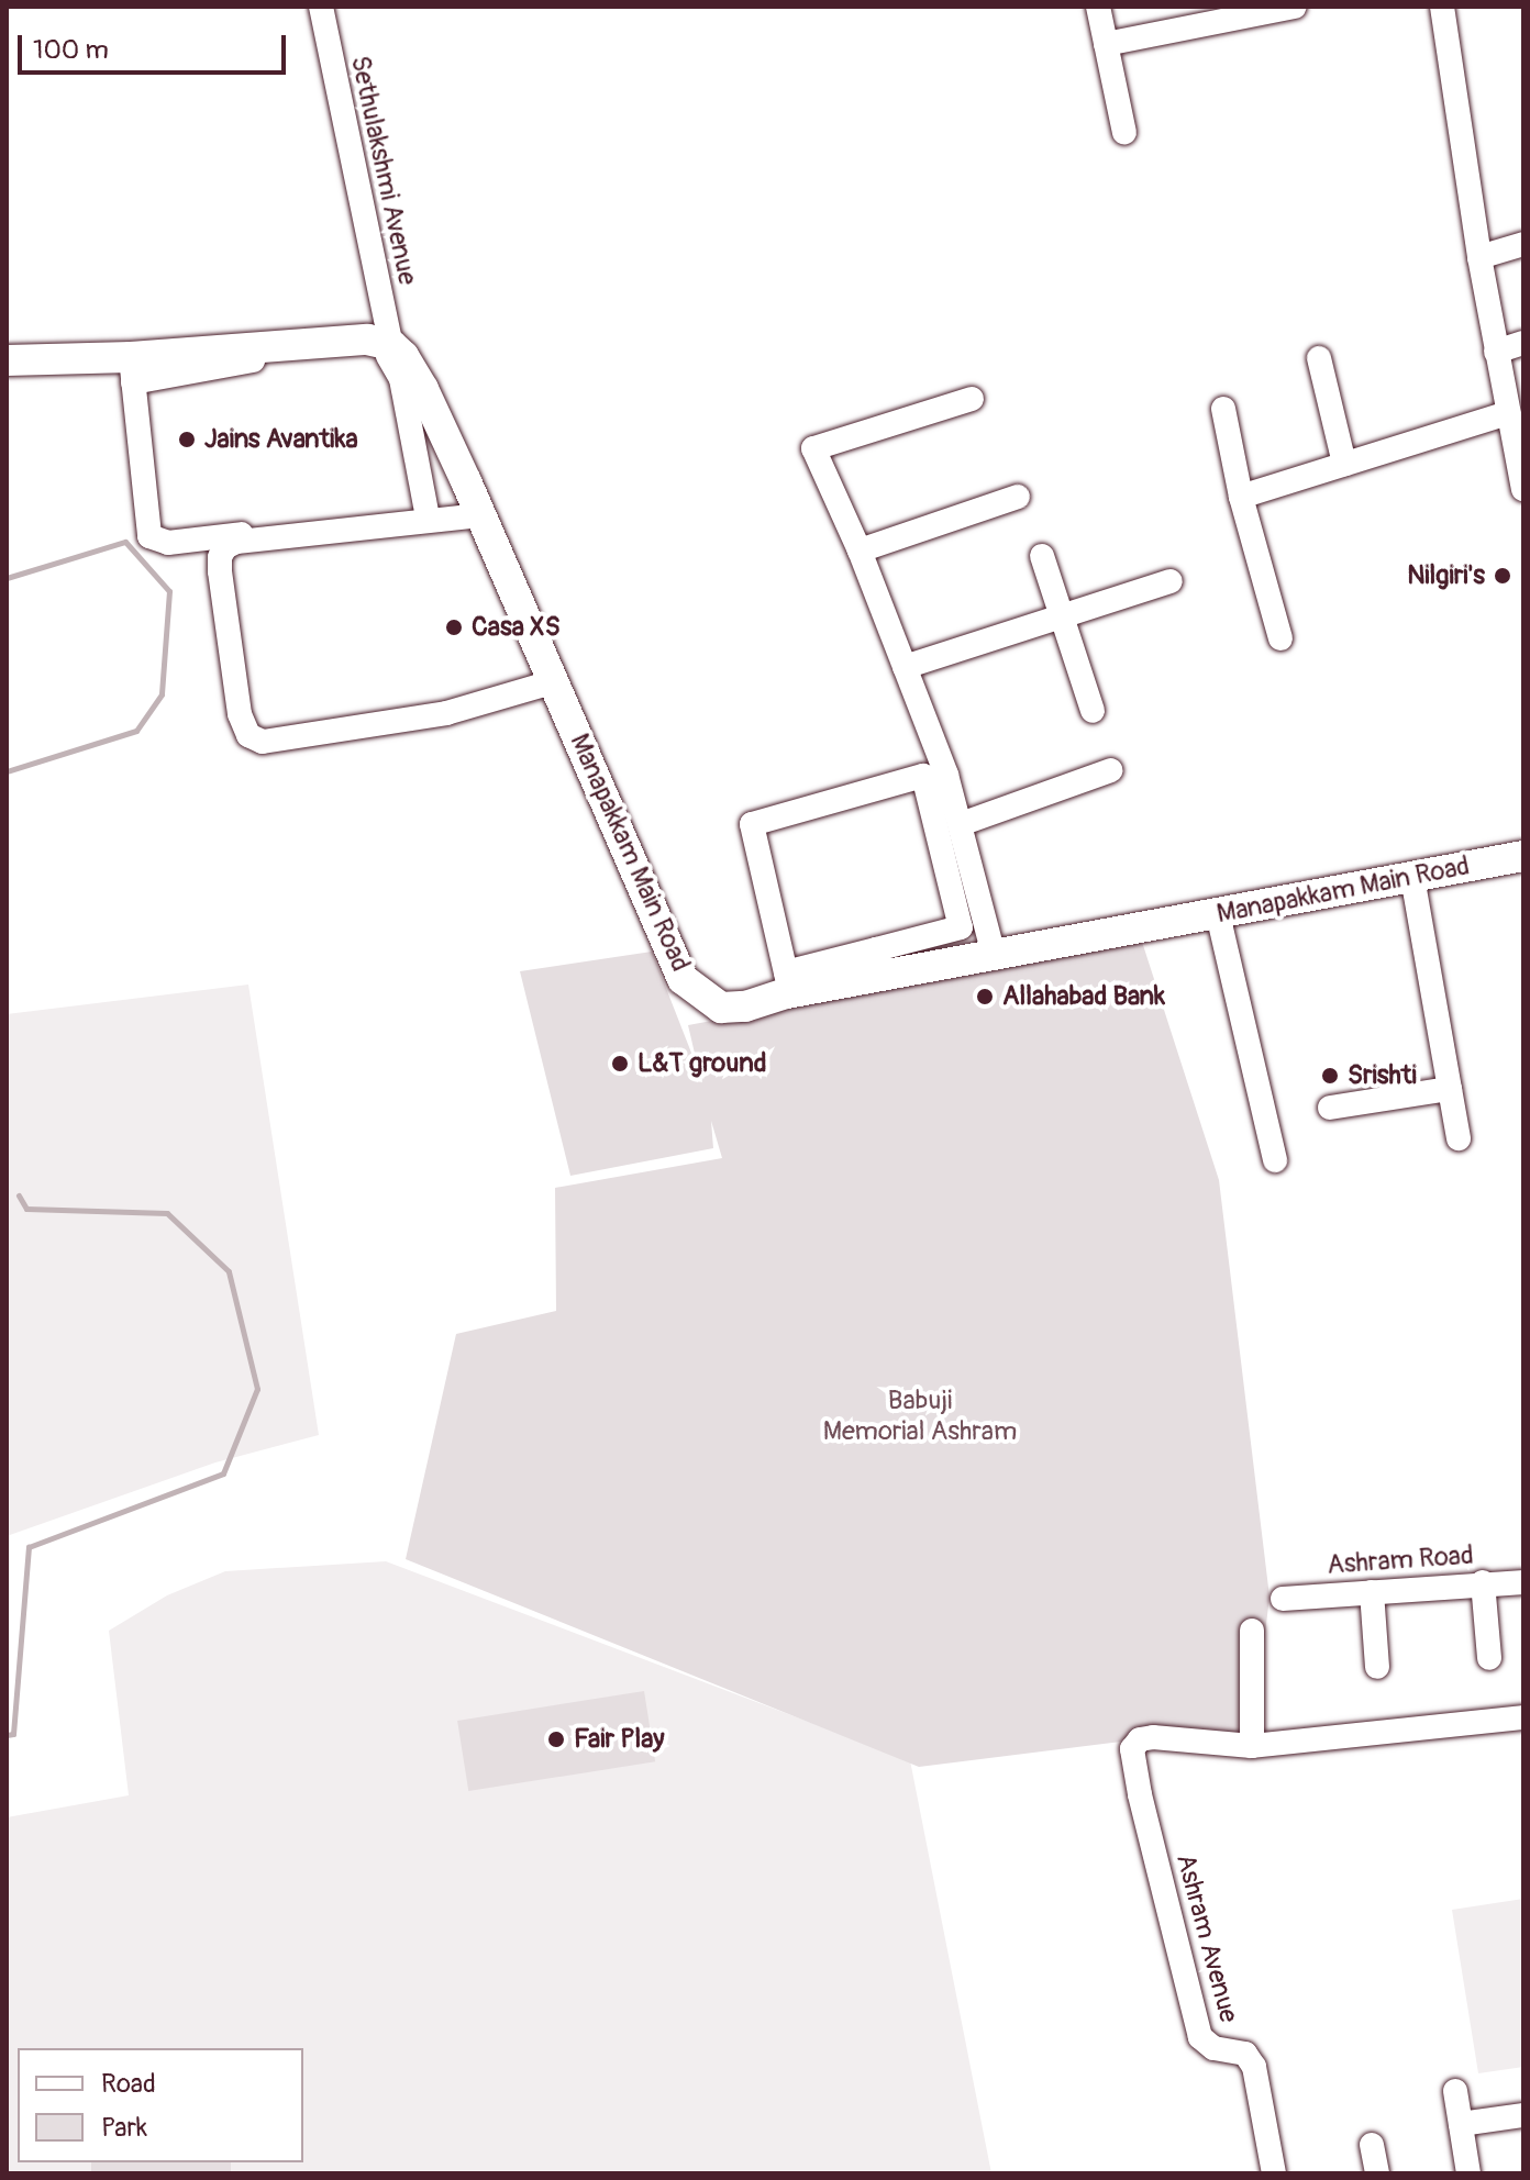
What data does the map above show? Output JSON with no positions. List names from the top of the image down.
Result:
{
  "streets": {
    "main road": ["Manapakkam Main Road"],
    "street": ["Sethulakshmi Avenue", "Ashram Road", "Ashram Avenue"]
  },
  "crossings": [
    ["Sethulakshmi Avenue", "Manapakkam Main Road"]
  ],
  "parks": ["Babuji Memorial Ashram"],
  "places": [
    "Jains Avantika",
    "Nilgiri's",
    "Casa XS",
    "Allahabad Bank",
    "L&T ground",
    "Srishti",
    "Fair Play"
  ],
  "legend": ["Road", "Park"],
  "scale_bar": "100 m"
}
